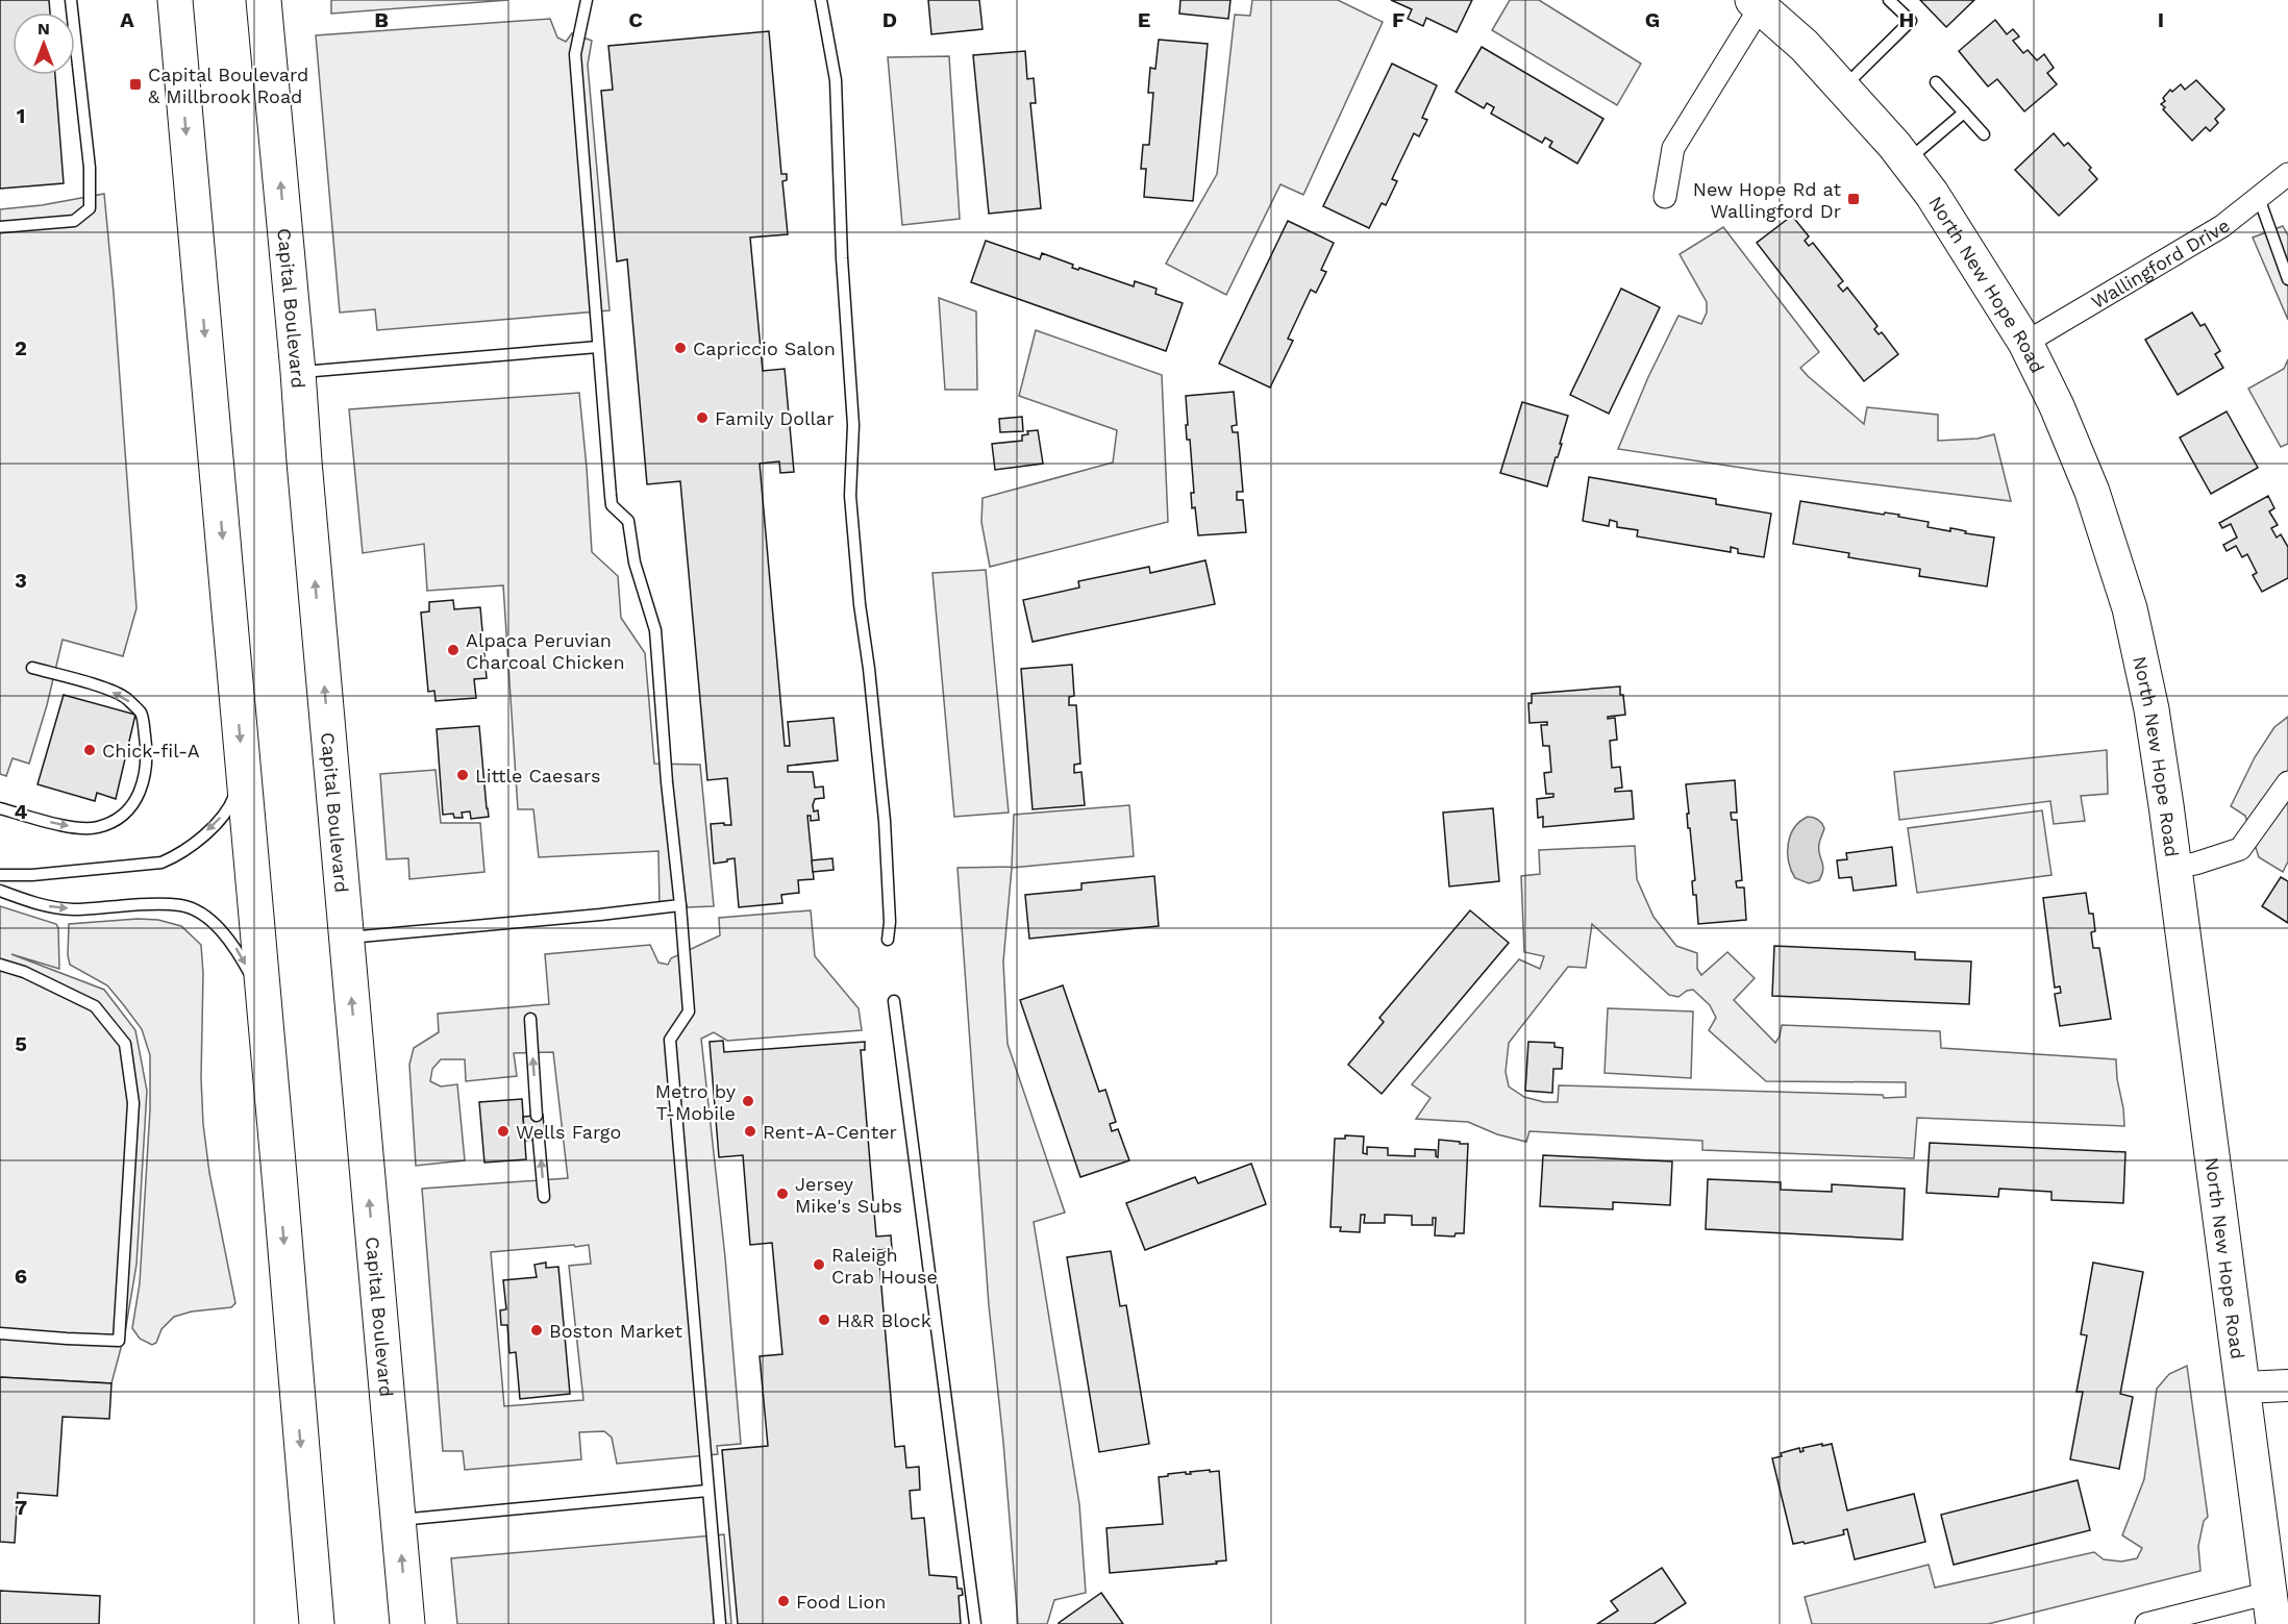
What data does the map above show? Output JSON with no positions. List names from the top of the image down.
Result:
{
  "streets": {
    "main road": ["North New Hope Road", "Capital Boulevard"],
    "street": ["Wallingford Drive"]
  },
  "crossings": [
    ["Wallingford Drive", "North New Hope Road"]
  ],
  "places": {
    "transit": ["Capital Boulevard & Millbrook Road", "New Hope Rd at Wallingford Dr"],
    "other": [
      "Capriccio Salon",
      "Family Dollar",
      "Alpaca Peruvian Charcoal Chicken",
      "Chick-fil-A",
      "Little Caesars",
      "Metro by T-Mobile",
      "Wells Fargo",
      "Rent-A-Center",
      "Jersey Mike's Subs",
      "Raleigh Crab House",
      "H&R Block",
      "Boston Market",
      "Food Lion"
    ]
  },
  "north": "top",
  "grid": {
    "columns": [
      "A",
      "B",
      "C",
      "D",
      "E",
      "F",
      "G",
      "H",
      "I"
    ],
    "rows": [
      "1",
      "2",
      "3",
      "4",
      "5",
      "6",
      "7"
    ]
  }
}
